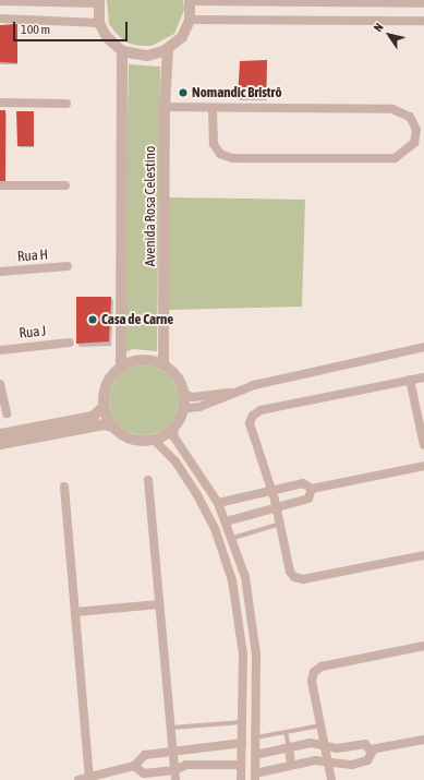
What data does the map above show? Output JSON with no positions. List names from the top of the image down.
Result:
{
  "streets": {
    "street": ["Avenida Rosa Celestino", "Rua H", "Rua J"]
  },
  "places": ["Nomandic Bristrô", "Casa de Carne"],
  "scale_bar": "100 m",
  "north": "top left"
}
